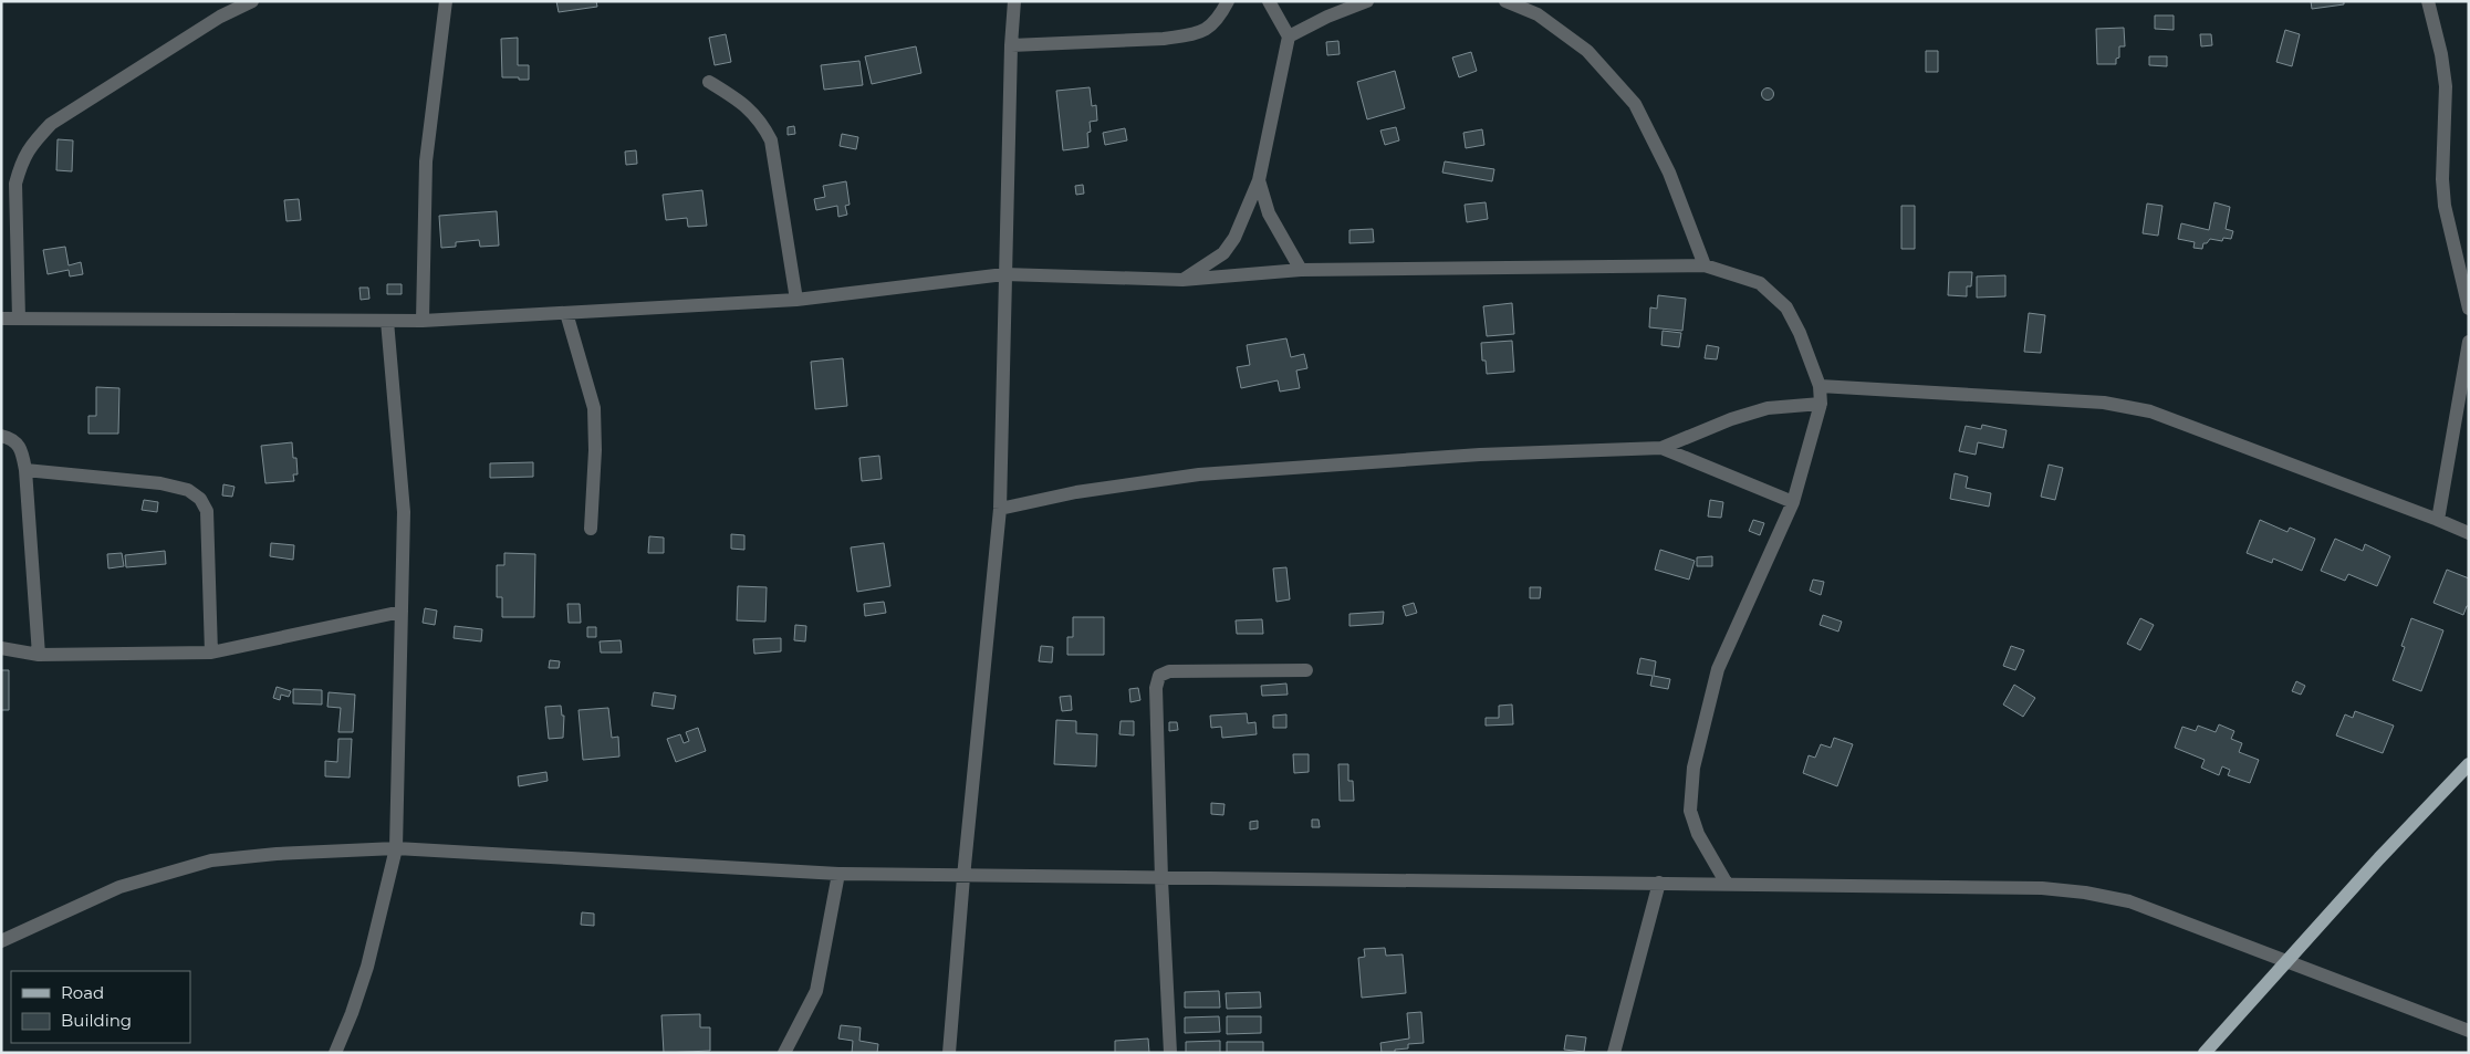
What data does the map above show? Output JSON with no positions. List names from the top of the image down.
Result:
{
  "legend": ["Road", "Building"]
}
